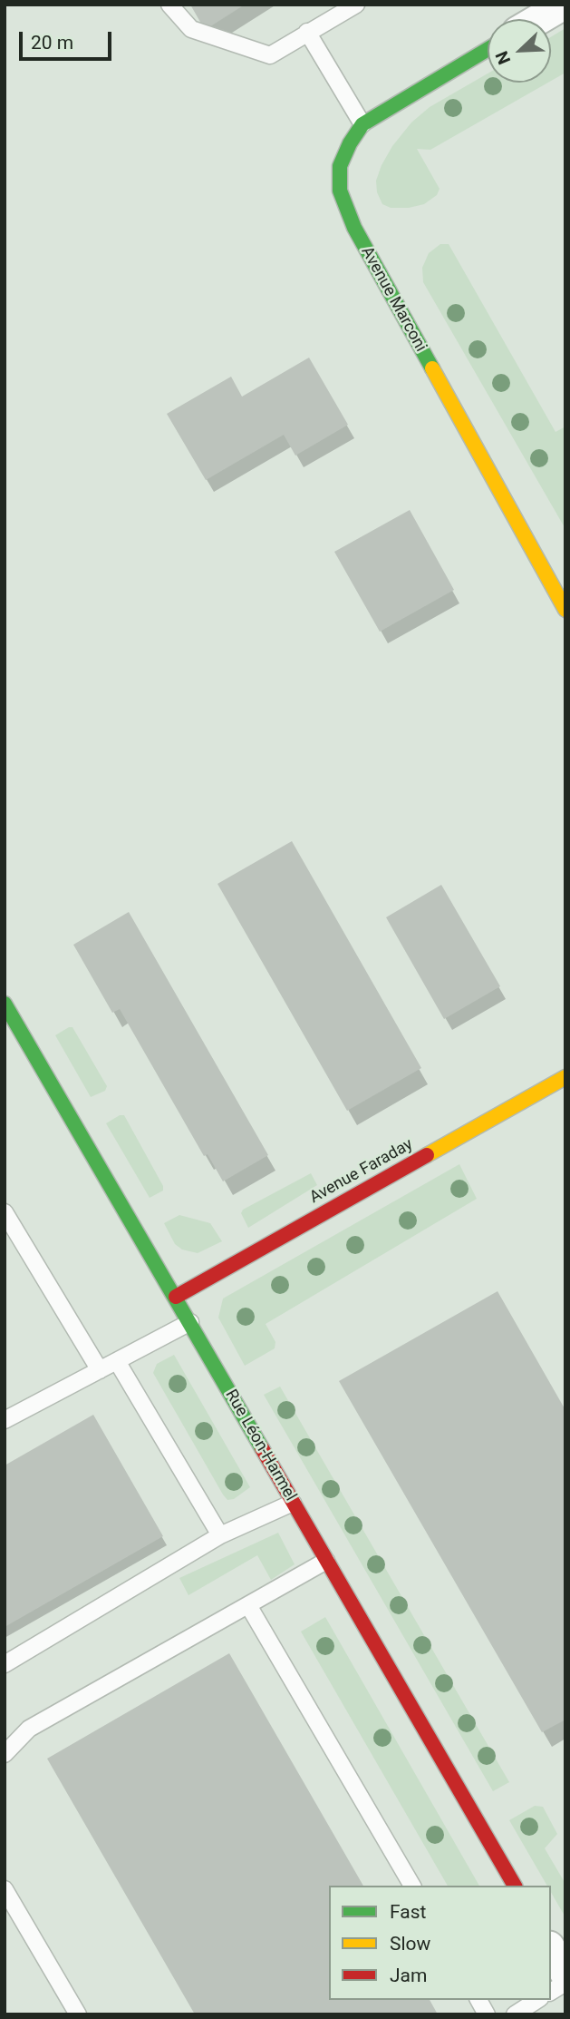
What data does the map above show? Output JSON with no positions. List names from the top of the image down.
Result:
{
  "streets": {
    "street": ["Avenue Marconi", "Avenue Faraday", "Rue Léon-Harmel"]
  },
  "crossings": [
    ["Avenue Faraday", "Rue Léon-Harmel"]
  ],
  "legend": ["Fast", "Slow", "Jam"],
  "scale_bar": "20 m",
  "north": "bottom left"
}
